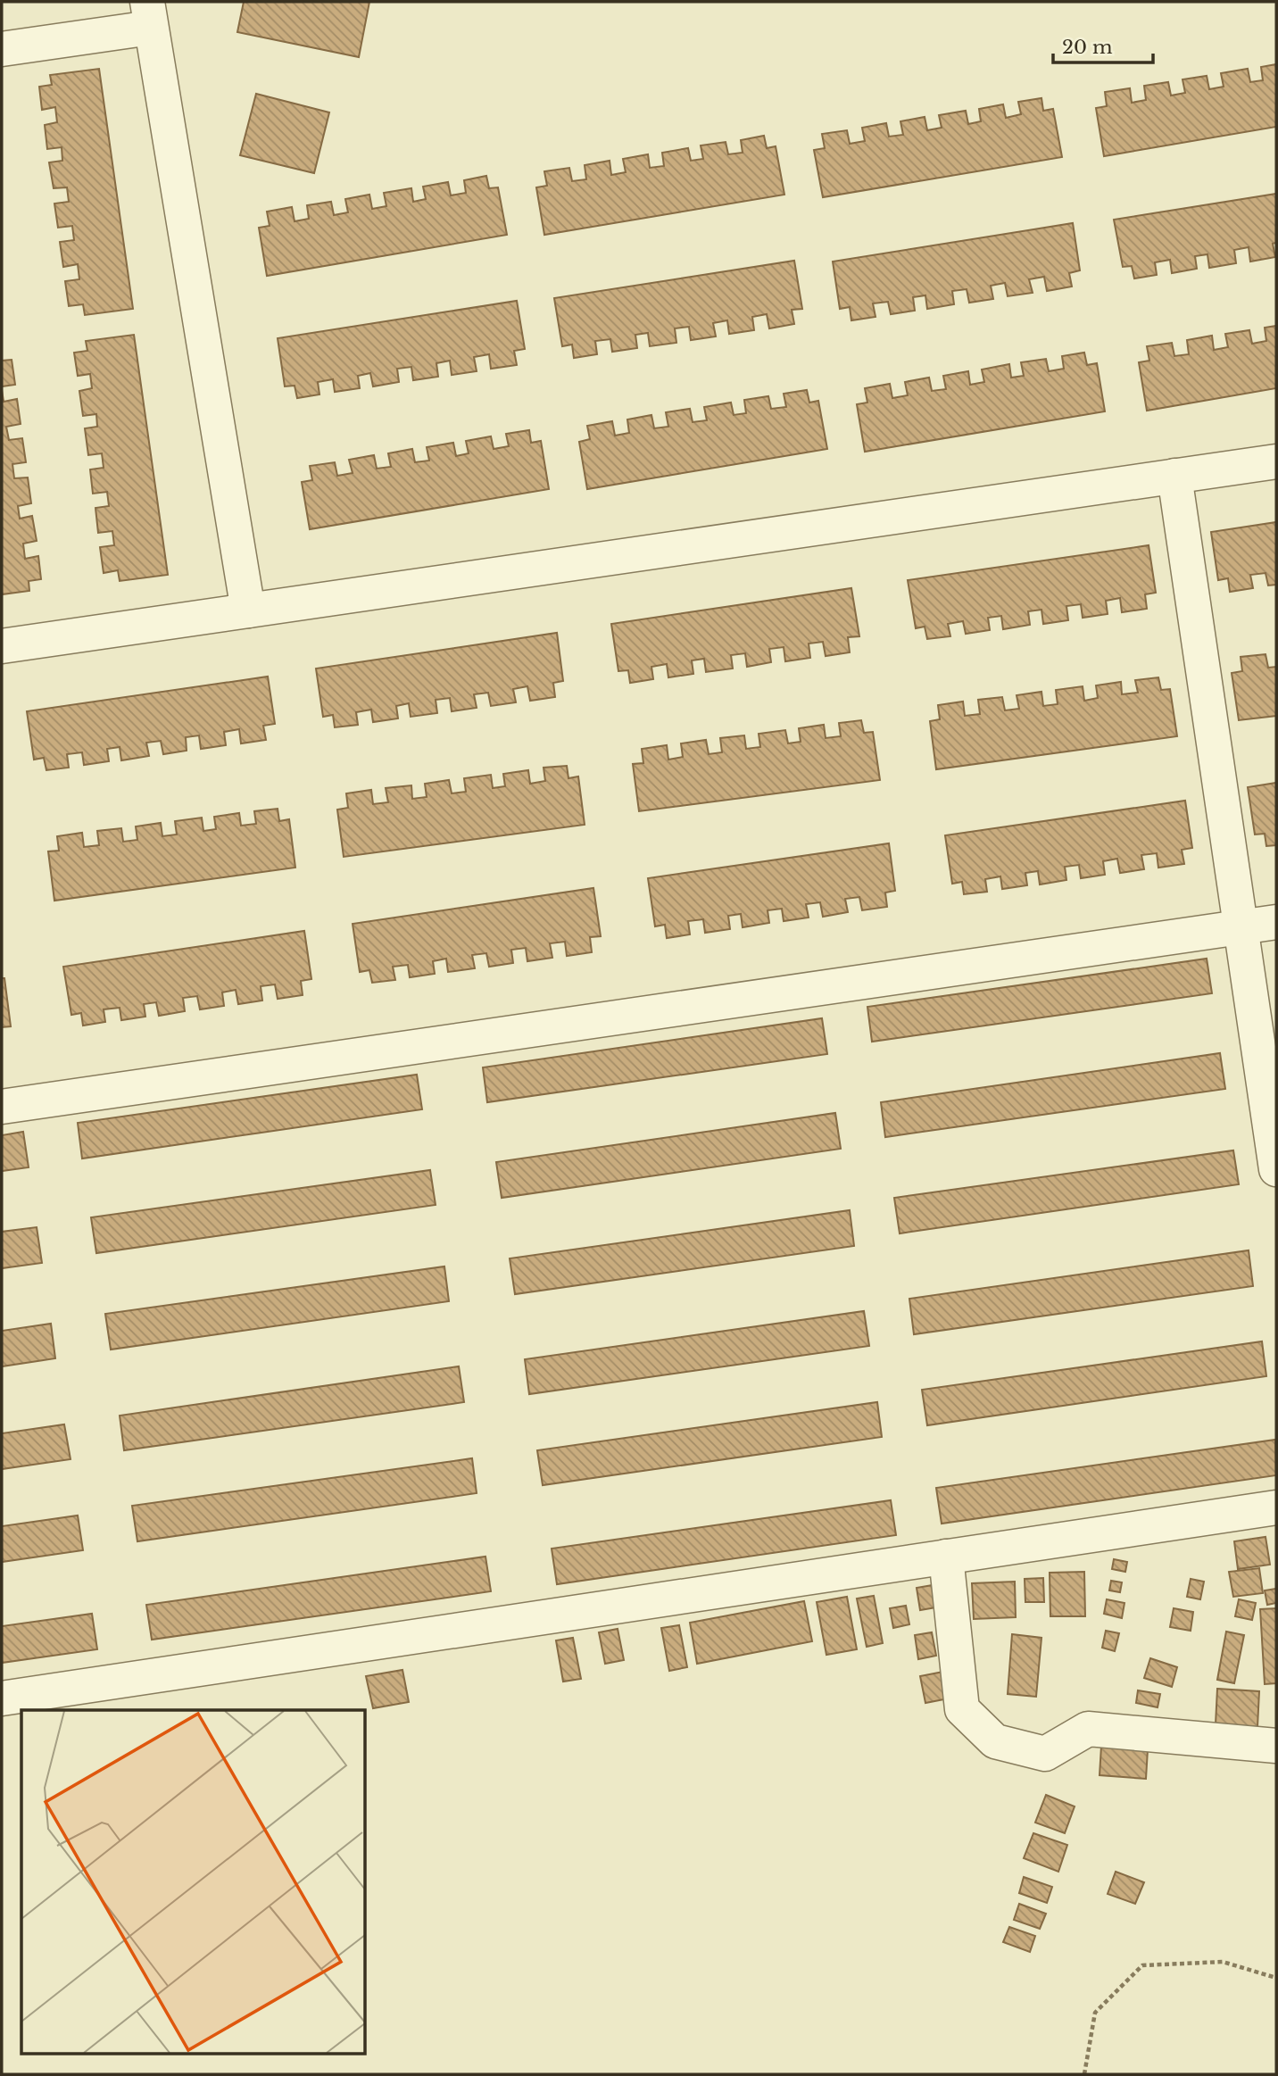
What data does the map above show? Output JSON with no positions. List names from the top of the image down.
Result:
{
  "scale_bar": "20 m"
}
